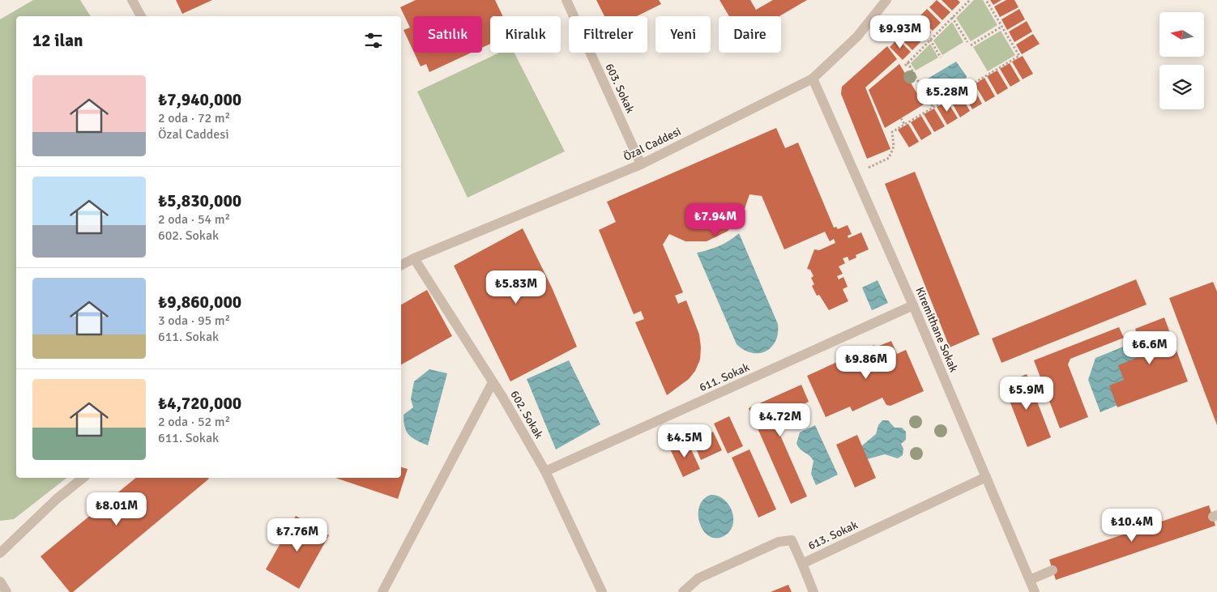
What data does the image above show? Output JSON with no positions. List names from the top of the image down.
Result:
{
  "streets": {
    "street": [
      "603. Sokak",
      "Özal Caddesi",
      "Kiremithane Sokak",
      "611. Sokak",
      "602. Sokak",
      "613. Sokak"
    ]
  },
  "crossings": [
    ["603. Sokak", "Özal Caddesi"],
    ["Özal Caddesi", "Kiremithane Sokak"],
    ["Özal Caddesi", "602. Sokak"],
    ["Kiremithane Sokak", "611. Sokak"],
    ["Kiremithane Sokak", "613. Sokak"],
    ["611. Sokak", "602. Sokak"]
  ],
  "north": "left",
  "page": {
    "price": [
      "₺9.93M",
      "₺5.28M",
      "₺7.94M",
      "₺5.83M",
      "₺6.6M",
      "₺9.86M",
      "₺5.9M",
      "₺4.72M",
      "₺4.5M",
      "₺8.01M",
      "₺10.4M",
      "₺7.76M"
    ],
    "chip": [
      "Satılık",
      "Kiralık",
      "Filtreler",
      "Yeni",
      "Daire"
    ],
    "heading": "12 ilan",
    "list": [
      {
        "name": "₺7,940,000",
        "note": "2 oda · 72 m² · Özal Caddesi"
      },
      {
        "name": "₺5,830,000",
        "note": "2 oda · 54 m² · 602. Sokak"
      },
      {
        "name": "₺9,860,000",
        "note": "3 oda · 95 m² · 611. Sokak"
      },
      {
        "name": "₺4,720,000",
        "note": "2 oda · 52 m² · 611. Sokak"
      }
    ]
  }
}
